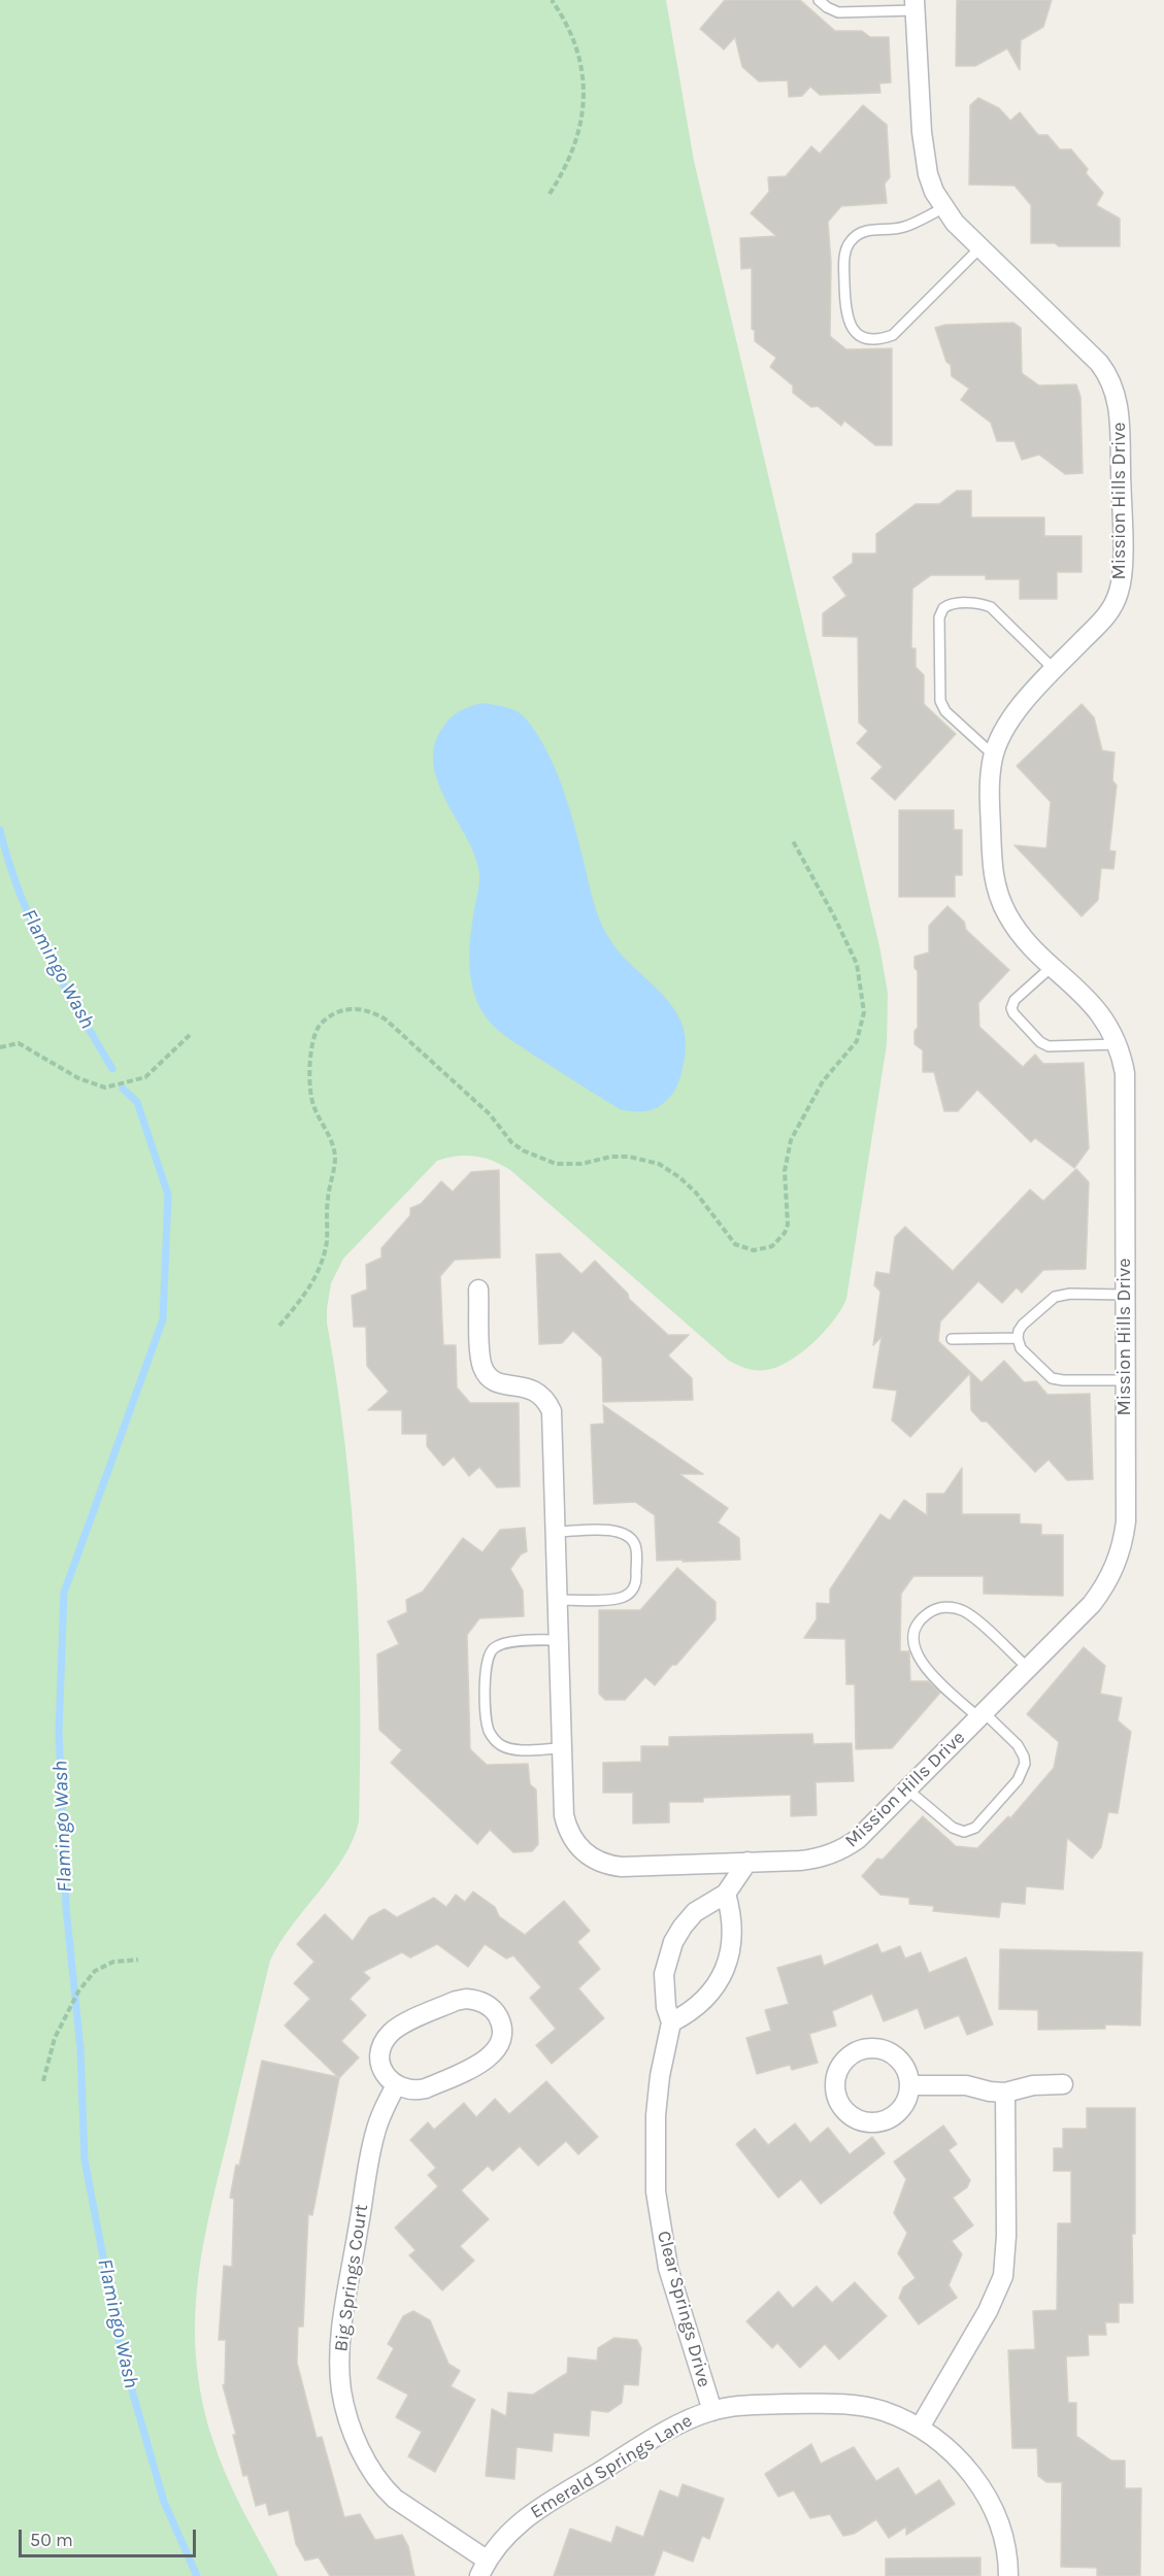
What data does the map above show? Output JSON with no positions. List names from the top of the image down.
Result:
{
  "streets": {
    "street": [
      "Mission Hills Drive",
      "Big Springs Court",
      "Clear Springs Drive",
      "Emerald Springs Lane"
    ]
  },
  "crossings": [
    ["Mission Hills Drive", "Clear Springs Drive"],
    ["Big Springs Court", "Emerald Springs Lane"],
    ["Clear Springs Drive", "Emerald Springs Lane"]
  ],
  "water": ["Flamingo Wash"],
  "scale_bar": "50 m"
}
